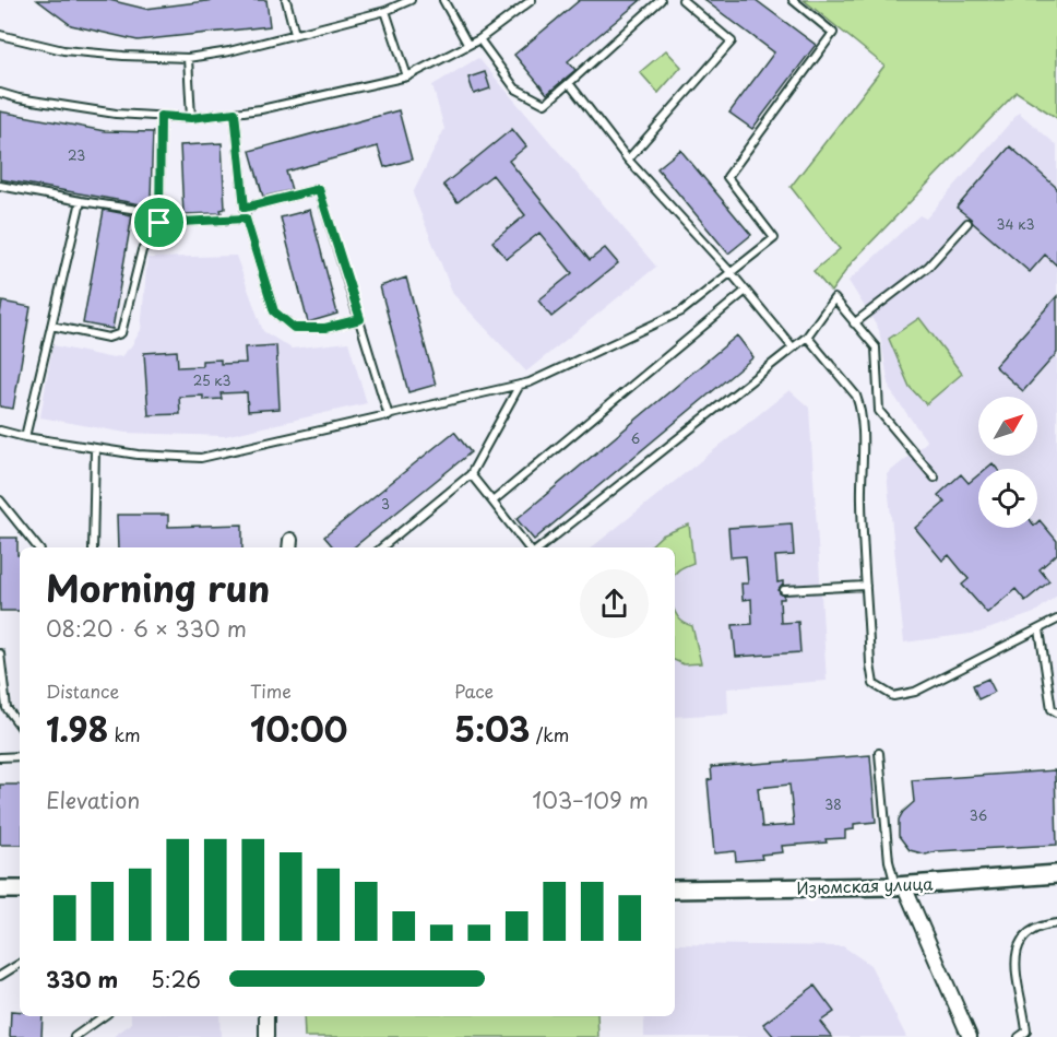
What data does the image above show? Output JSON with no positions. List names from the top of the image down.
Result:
{
  "streets": {
    "street": ["Изюмская улица"]
  },
  "house_numbers": [
    "23",
    "34 к3",
    "25 к3",
    "6",
    "3",
    "38",
    "36"
  ],
  "north": "top right",
  "page": {
    "heading": ["Morning run", "08:20 · 6 × 330 m"],
    "stats": [
      ["Distance", "1.98 km"],
      ["Time", "10:00"],
      ["Pace", "5:03 /km"]
    ],
    "chart": ["Elevation", "103–109 m"],
    "list": [
      {
        "name": "330 m",
        "note": "5:26"
      }
    ]
  }
}
